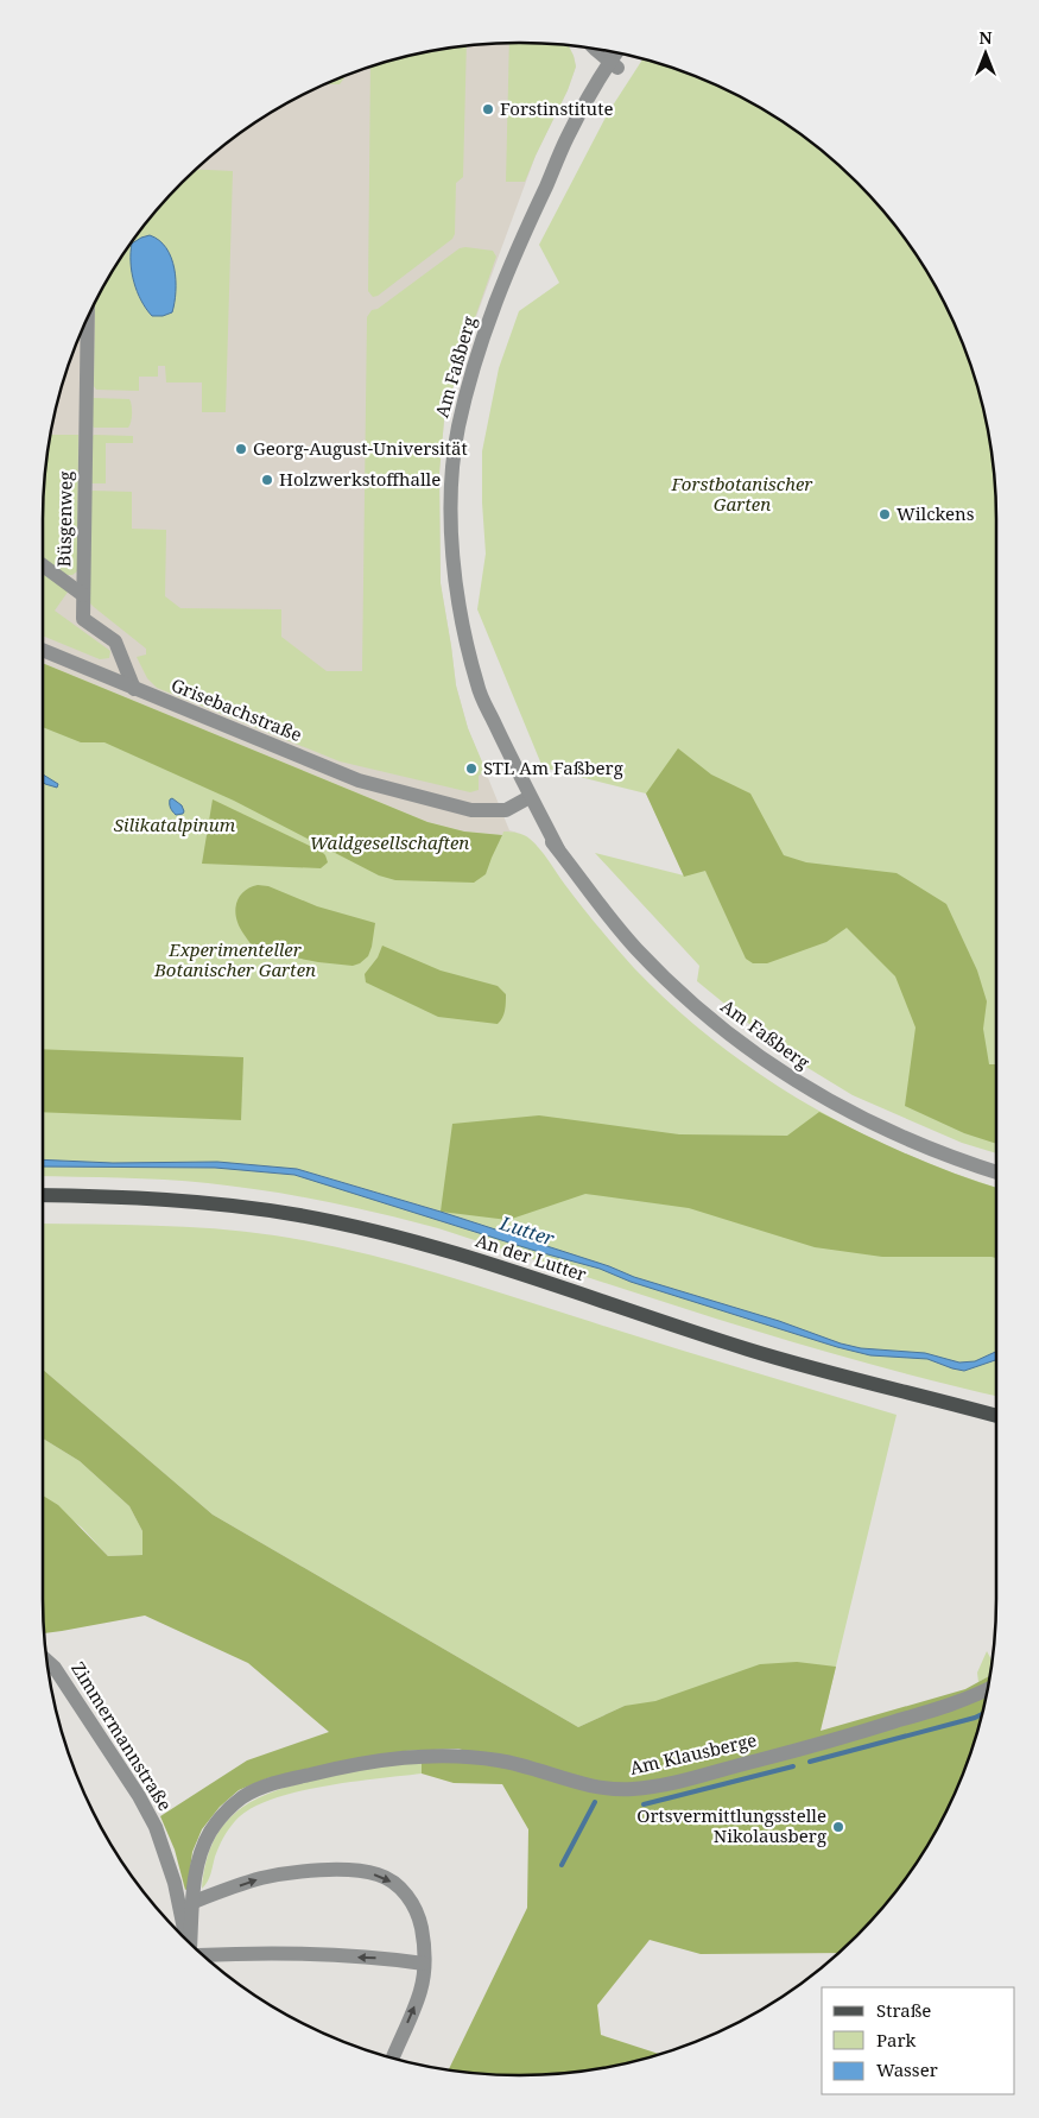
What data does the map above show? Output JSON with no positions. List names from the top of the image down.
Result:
{
  "streets": {
    "main road": ["An der Lutter"],
    "street": [
      "Am Faßberg",
      "Büsgenweg",
      "Grisebachstraße",
      "Zimmermannstraße",
      "Am Klausberge"
    ]
  },
  "crossings": [
    ["Am Faßberg", "Grisebachstraße"],
    ["Büsgenweg", "Grisebachstraße"]
  ],
  "water": ["Lutter"],
  "parks": [
    "Forstbotanischer Garten",
    "Silikatalpinum",
    "Waldgesellschaften",
    "Experimenteller Botanischer Garten"
  ],
  "places": [
    "Forstinstitute",
    "Georg-August-Universität",
    "Holzwerkstoffhalle",
    "Wilckens",
    "STL Am Faßberg",
    "Ortsvermittlungsstelle Nikolausberg"
  ],
  "legend": ["Straße", "Park", "Wasser"],
  "north": "top"
}
